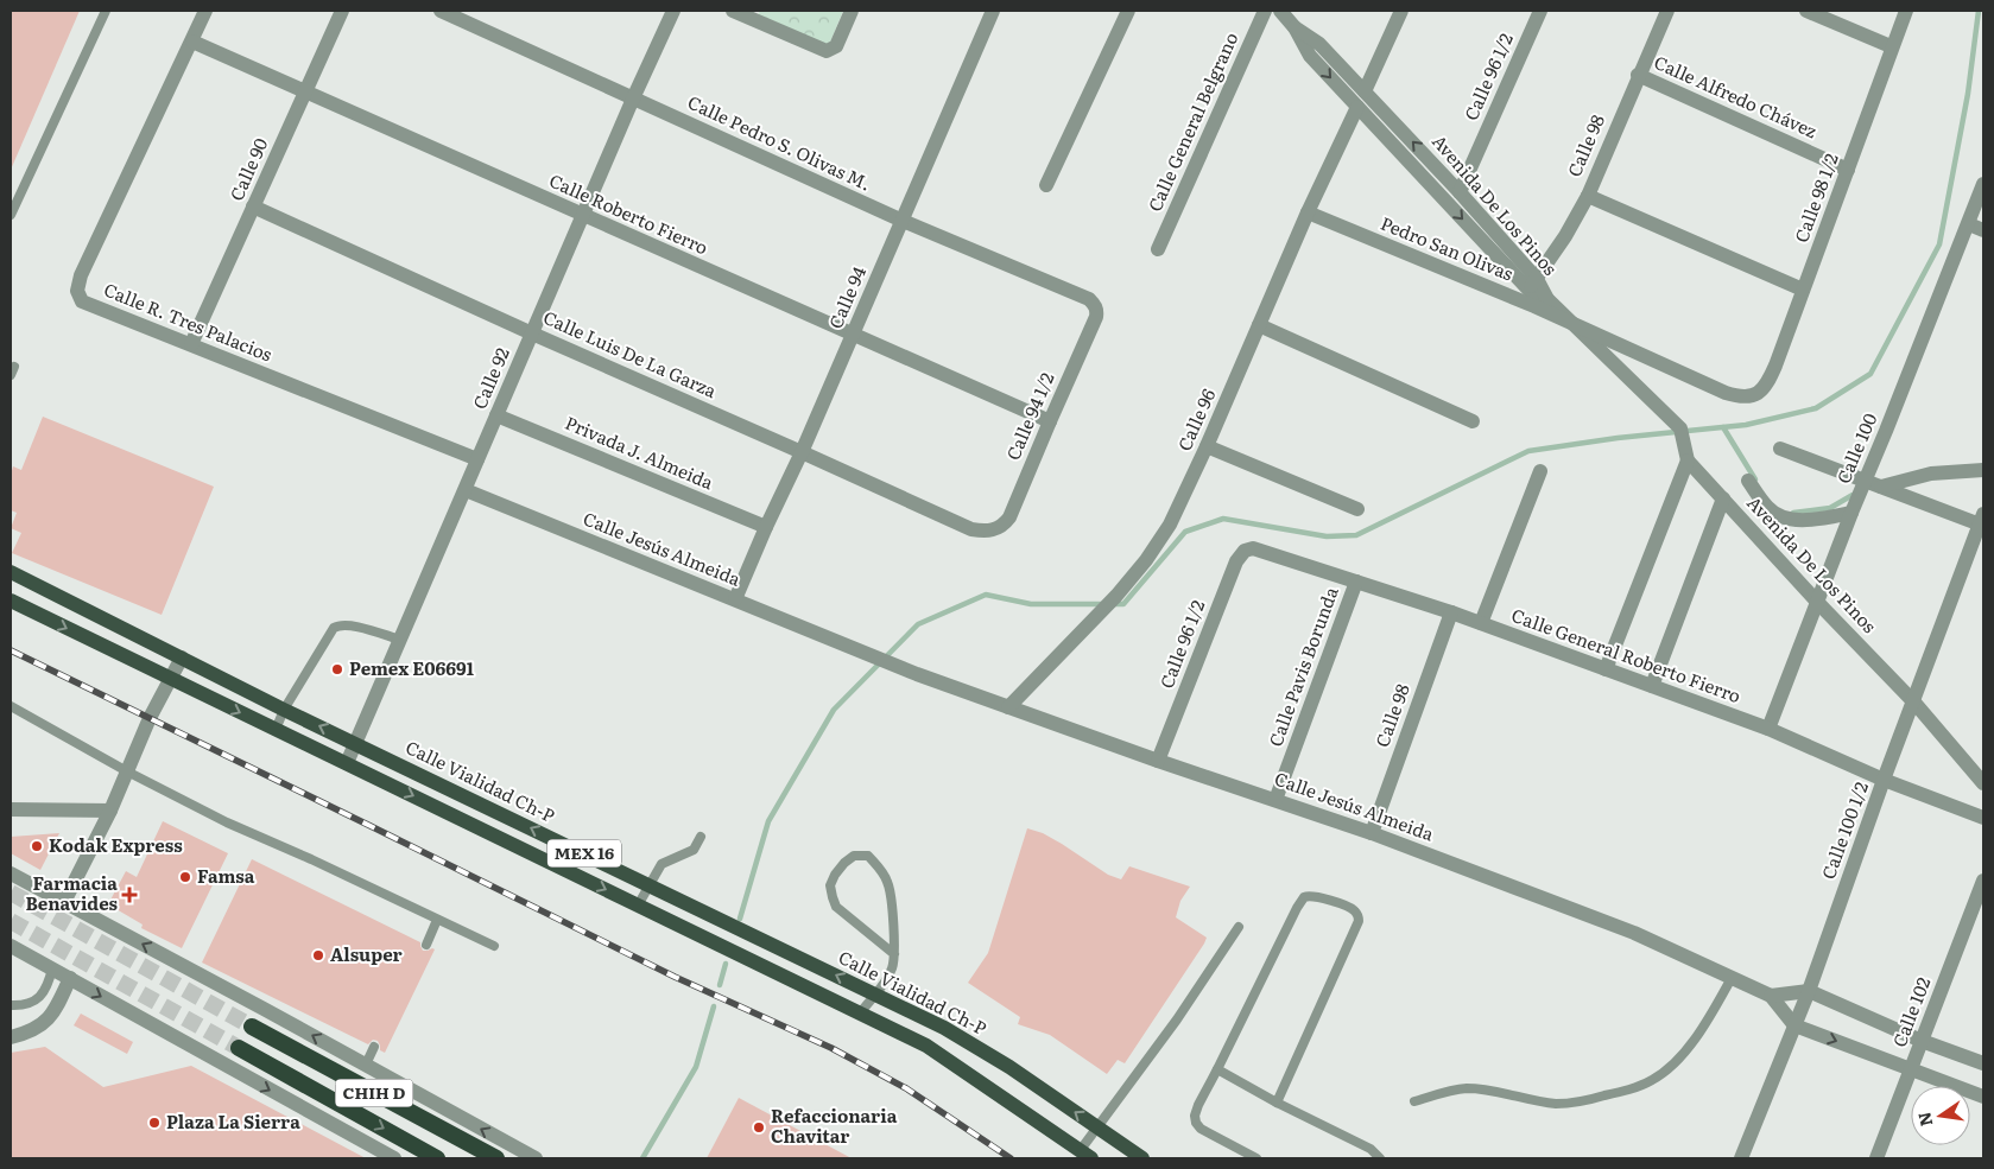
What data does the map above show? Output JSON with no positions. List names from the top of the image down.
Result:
{
  "streets": {
    "highway": ["CHIH D"],
    "main road": ["Calle Vialidad Ch-P", "MEX 16"],
    "street": [
      "Calle 96 1/2",
      "Calle Alfredo Chávez",
      "Calle General Belgrano",
      "Calle Pedro S. Olivas M.",
      "Calle 98",
      "Calle 90",
      "Calle 98 1/2",
      "Avenida De Los Pinos",
      "Calle Roberto Fierro",
      "Pedro San Olivas",
      "Calle 94",
      "Calle R. Tres Palacios",
      "Calle Luis De La Garza",
      "Calle 92",
      "Calle 94 1/2",
      "Calle 96",
      "Calle 100",
      "Privada J. Almeida",
      "Calle Jesús Almeida",
      "Calle General Roberto Fierro",
      "Calle Pavis Borunda",
      "Calle 100 1/2",
      "Calle 102"
    ]
  },
  "crossings": [
    ["Calle 96 1/2", "Avenida De Los Pinos"],
    ["Calle 96 1/2", "Calle Jesús Almeida"],
    ["Calle 96 1/2", "Calle General Roberto Fierro"],
    ["Calle Alfredo Chávez", "Calle 98"],
    ["Calle Alfredo Chávez", "Calle 98 1/2"],
    ["Calle Pedro S. Olivas M.", "Calle 94"],
    ["Calle Pedro S. Olivas M.", "Calle 92"],
    ["Calle Pedro S. Olivas M.", "Calle 94 1/2"],
    ["Calle 98", "Avenida De Los Pinos"],
    ["Calle 98", "Pedro San Olivas"],
    ["Calle 98", "Calle Jesús Almeida"],
    ["Calle 98", "Calle General Roberto Fierro"],
    ["Calle 90", "Calle Roberto Fierro"],
    ["Calle 90", "Calle R. Tres Palacios"],
    ["Calle 90", "Calle Luis De La Garza"],
    ["Calle 98 1/2", "Pedro San Olivas"],
    ["Avenida De Los Pinos", "Pedro San Olivas"],
    ["Avenida De Los Pinos", "Calle 96"],
    ["Avenida De Los Pinos", "Calle 100"],
    ["Avenida De Los Pinos", "Calle 100 1/2"],
    ["Calle Roberto Fierro", "Calle 94"],
    ["Calle Roberto Fierro", "Calle R. Tres Palacios"],
    ["Calle Roberto Fierro", "Calle 92"],
    ["Calle Roberto Fierro", "Calle 94 1/2"],
    ["Pedro San Olivas", "Calle 96"],
    ["Calle 94", "Calle Luis De La Garza"],
    ["Calle 94", "Privada J. Almeida"],
    ["Calle 94", "Calle Jesús Almeida"],
    ["Calle R. Tres Palacios", "Calle 92"],
    ["Calle Luis De La Garza", "Calle 92"],
    ["Calle Luis De La Garza", "Calle 94 1/2"],
    ["Calle 92", "Privada J. Almeida"],
    ["Calle 92", "Calle Jesús Almeida"],
    ["Calle 92", "Calle Vialidad Ch-P"],
    ["Calle 92", "MEX 16"],
    ["Calle 96", "Calle Jesús Almeida"],
    ["Calle 100", "Calle General Roberto Fierro"],
    ["Calle Jesús Almeida", "Calle Pavis Borunda"],
    ["Calle Jesús Almeida", "Calle 100 1/2"],
    ["Calle General Roberto Fierro", "Calle Pavis Borunda"],
    ["Calle General Roberto Fierro", "Calle 100 1/2"]
  ],
  "places": {
    "other": [
      "Pemex E06691",
      "Kodak Express",
      "Famsa",
      "Alsuper",
      "Plaza La Sierra",
      "Refaccionaria Chavitar"
    ],
    "health": ["Farmacia Benavides"]
  },
  "north": "left"
}
